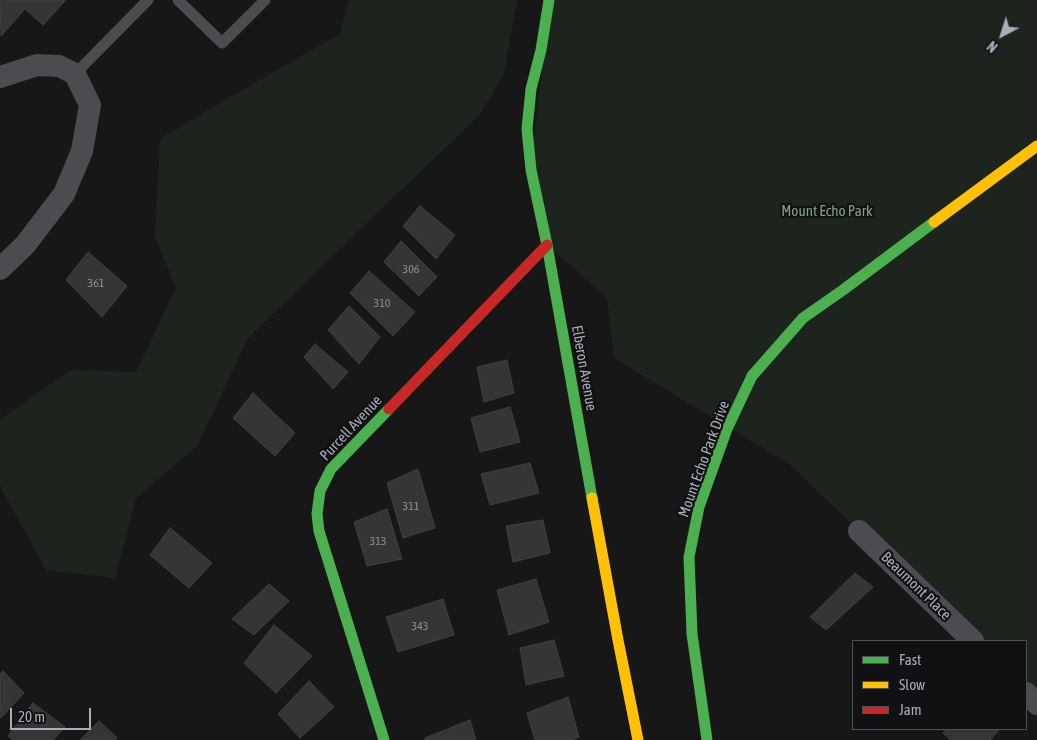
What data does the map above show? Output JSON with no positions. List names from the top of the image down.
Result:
{
  "streets": {
    "street": [
      "Elberon Avenue",
      "Purcell Avenue",
      "Mount Echo Park Drive",
      "Beaumont Place"
    ]
  },
  "crossings": [
    ["Elberon Avenue", "Purcell Avenue"]
  ],
  "parks": ["Mount Echo Park"],
  "house_numbers": [
    "306",
    "361",
    "310",
    "311",
    "313",
    "343"
  ],
  "legend": ["Fast", "Slow", "Jam"],
  "scale_bar": "20 m",
  "north": "bottom left"
}
